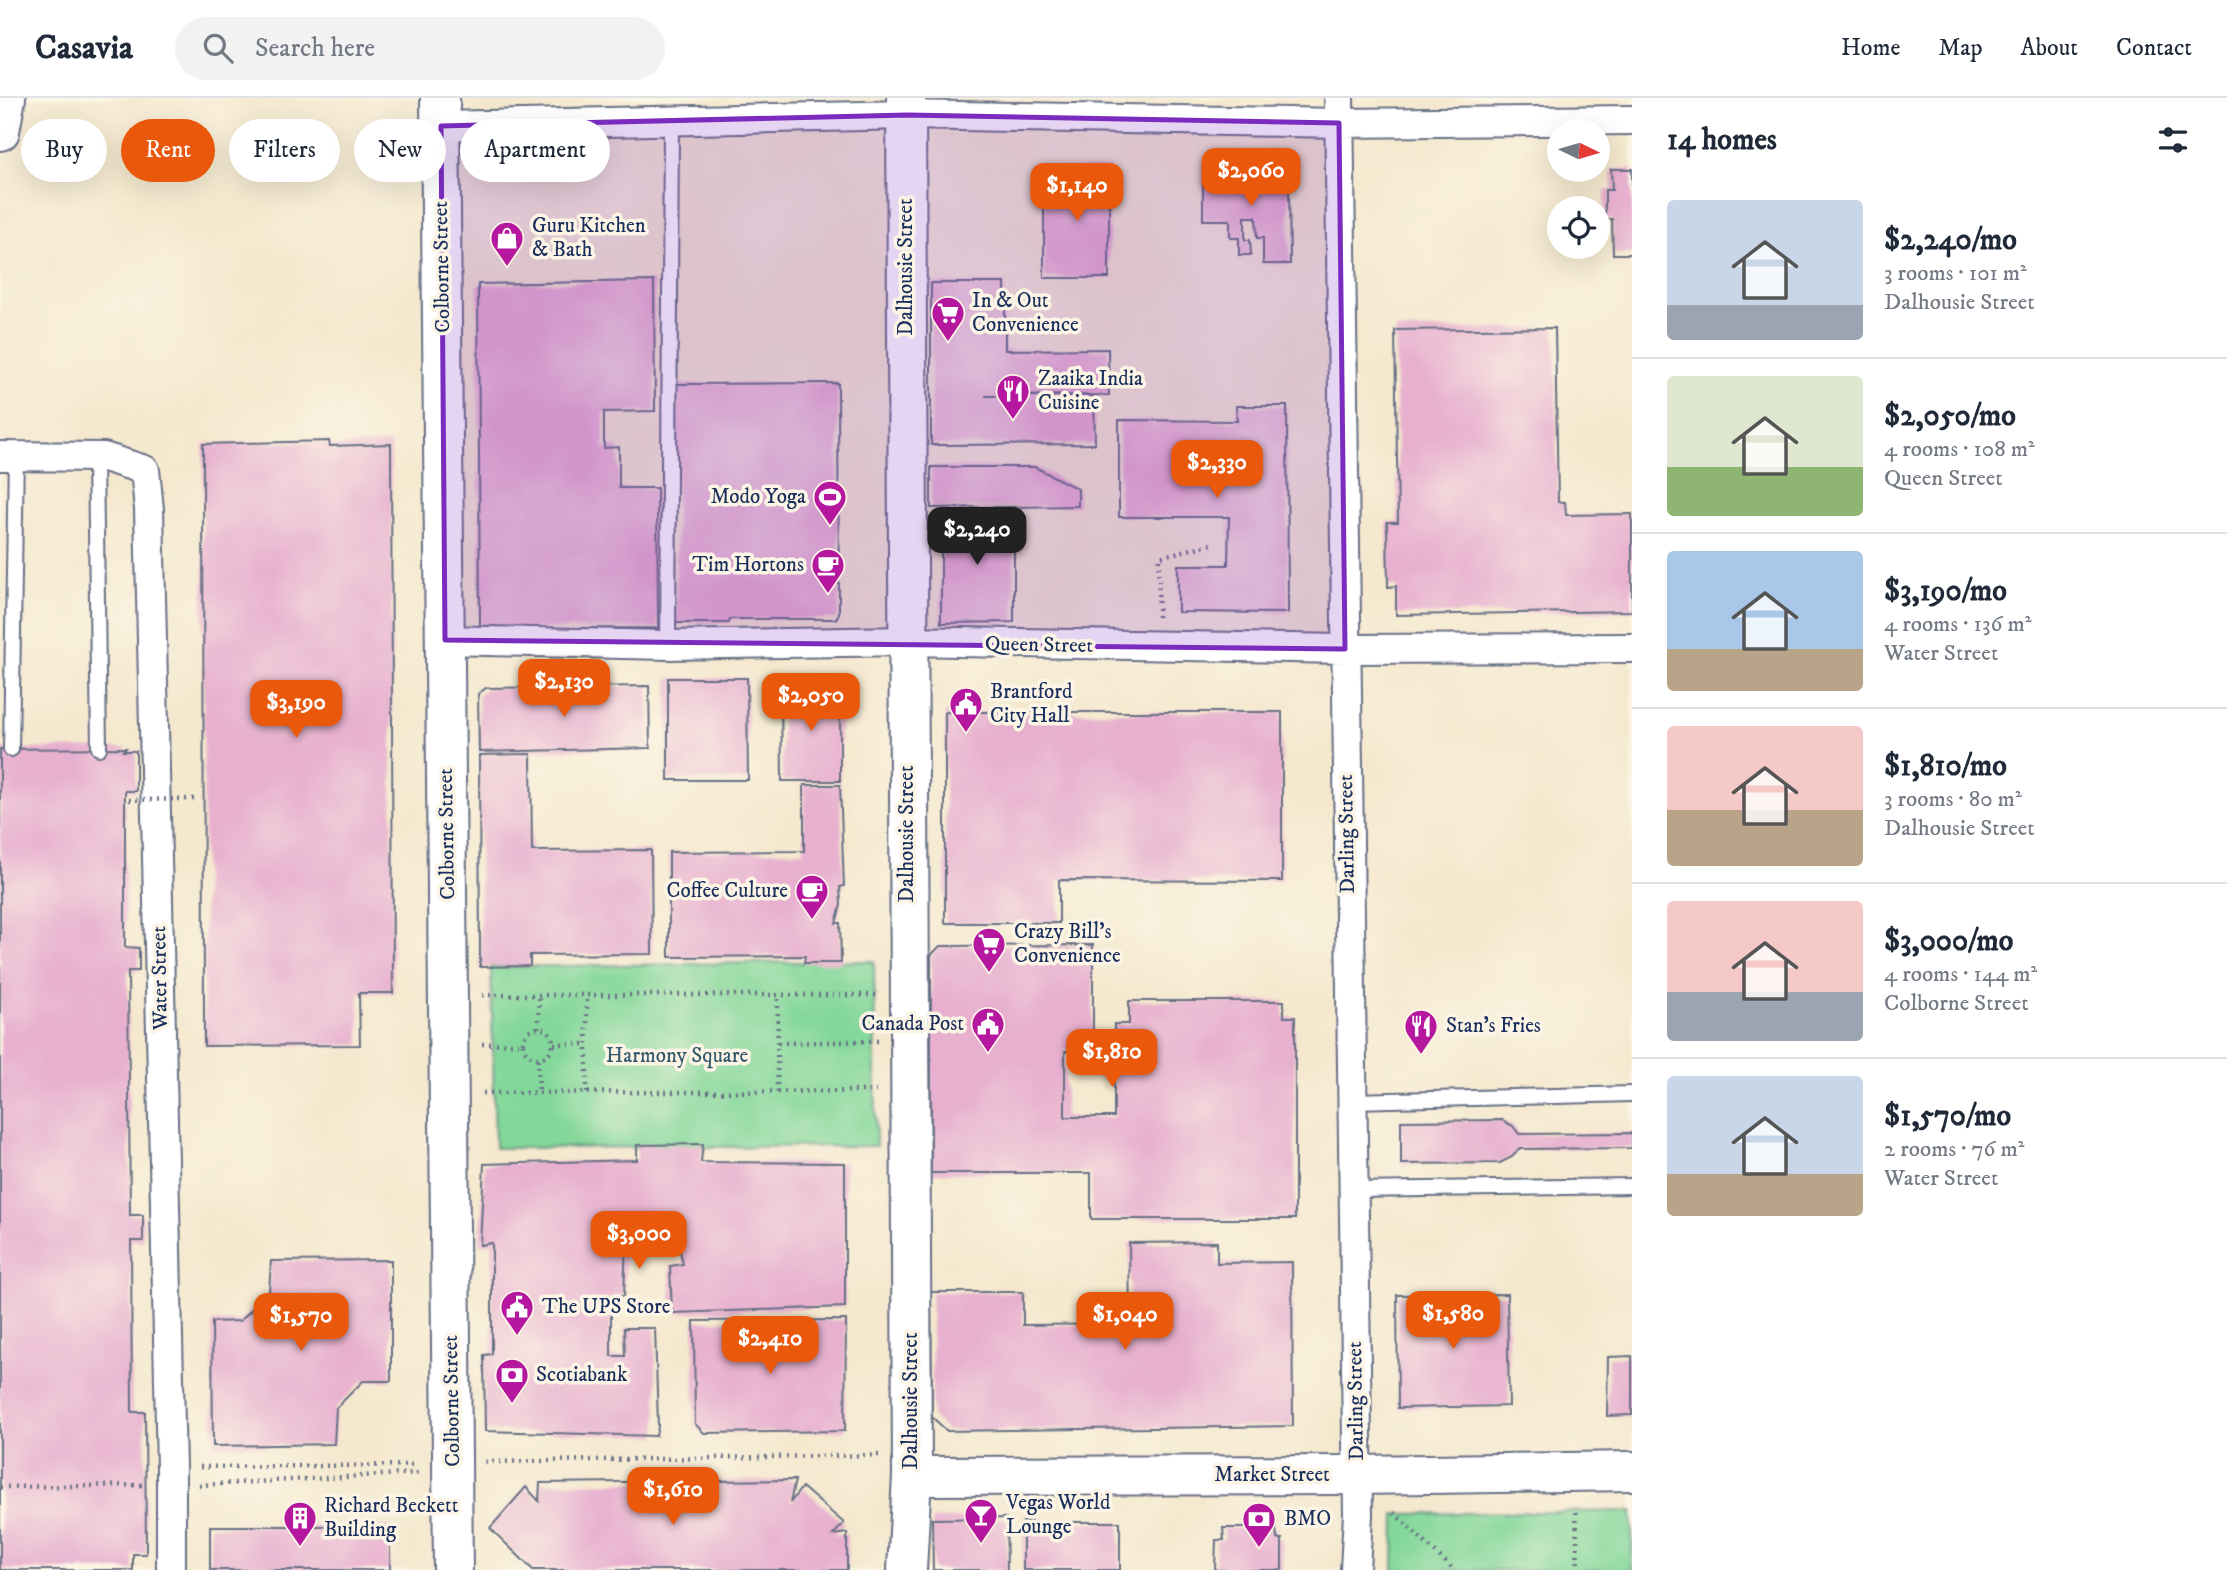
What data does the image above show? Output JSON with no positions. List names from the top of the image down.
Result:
{
  "streets": {
    "main road": ["Colborne Street", "Dalhousie Street", "Market Street"],
    "street": ["Queen Street", "Darling Street", "Water Street"]
  },
  "crossings": [
    ["Colborne Street", "Queen Street"],
    ["Dalhousie Street", "Queen Street"],
    ["Dalhousie Street", "Market Street"],
    ["Queen Street", "Darling Street"],
    ["Darling Street", "Market Street"]
  ],
  "parks": ["Harmony Square"],
  "places": {
    "shop": ["Guru Kitchen & Bath"],
    "supermarket": ["In & Out Convenience", "Crazy Bill's Convenience"],
    "restaurant": ["Zaaika India Cuisine", "Stan's Fries"],
    "sports": ["Modo Yoga"],
    "cafe": ["Tim Hortons", "Coffee Culture"],
    "public building": ["Brantford City Hall", "Canada Post", "The UPS Store"],
    "bank": ["Scotiabank", "BMO"],
    "bar": ["Vegas World Lounge"],
    "building": ["Richard Beckett Building"]
  },
  "north": "right",
  "page": {
    "header": "Casavia",
    "search": "Search here",
    "nav": [
      "Home",
      "Map",
      "About",
      "Contact"
    ],
    "heading": "14 homes",
    "chip": [
      "Buy",
      "Rent",
      "Filters",
      "New",
      "Apartment"
    ],
    "price": [
      "$2,060",
      "$1,140",
      "$2,330",
      "$2,240",
      "$2,130",
      "$2,050",
      "$3,190",
      "$1,810",
      "$3,000",
      "$1,580",
      "$1,040",
      "$1,570",
      "$2,410",
      "$1,610"
    ],
    "list": [
      {
        "name": "$2,240/mo",
        "note": "3 rooms · 101 m² · Dalhousie Street"
      },
      {
        "name": "$2,050/mo",
        "note": "4 rooms · 108 m² · Queen Street"
      },
      {
        "name": "$3,190/mo",
        "note": "4 rooms · 136 m² · Water Street"
      },
      {
        "name": "$1,810/mo",
        "note": "3 rooms · 80 m² · Dalhousie Street"
      },
      {
        "name": "$3,000/mo",
        "note": "4 rooms · 144 m² · Colborne Street"
      },
      {
        "name": "$1,570/mo",
        "note": "2 rooms · 76 m² · Water Street"
      }
    ]
  }
}
